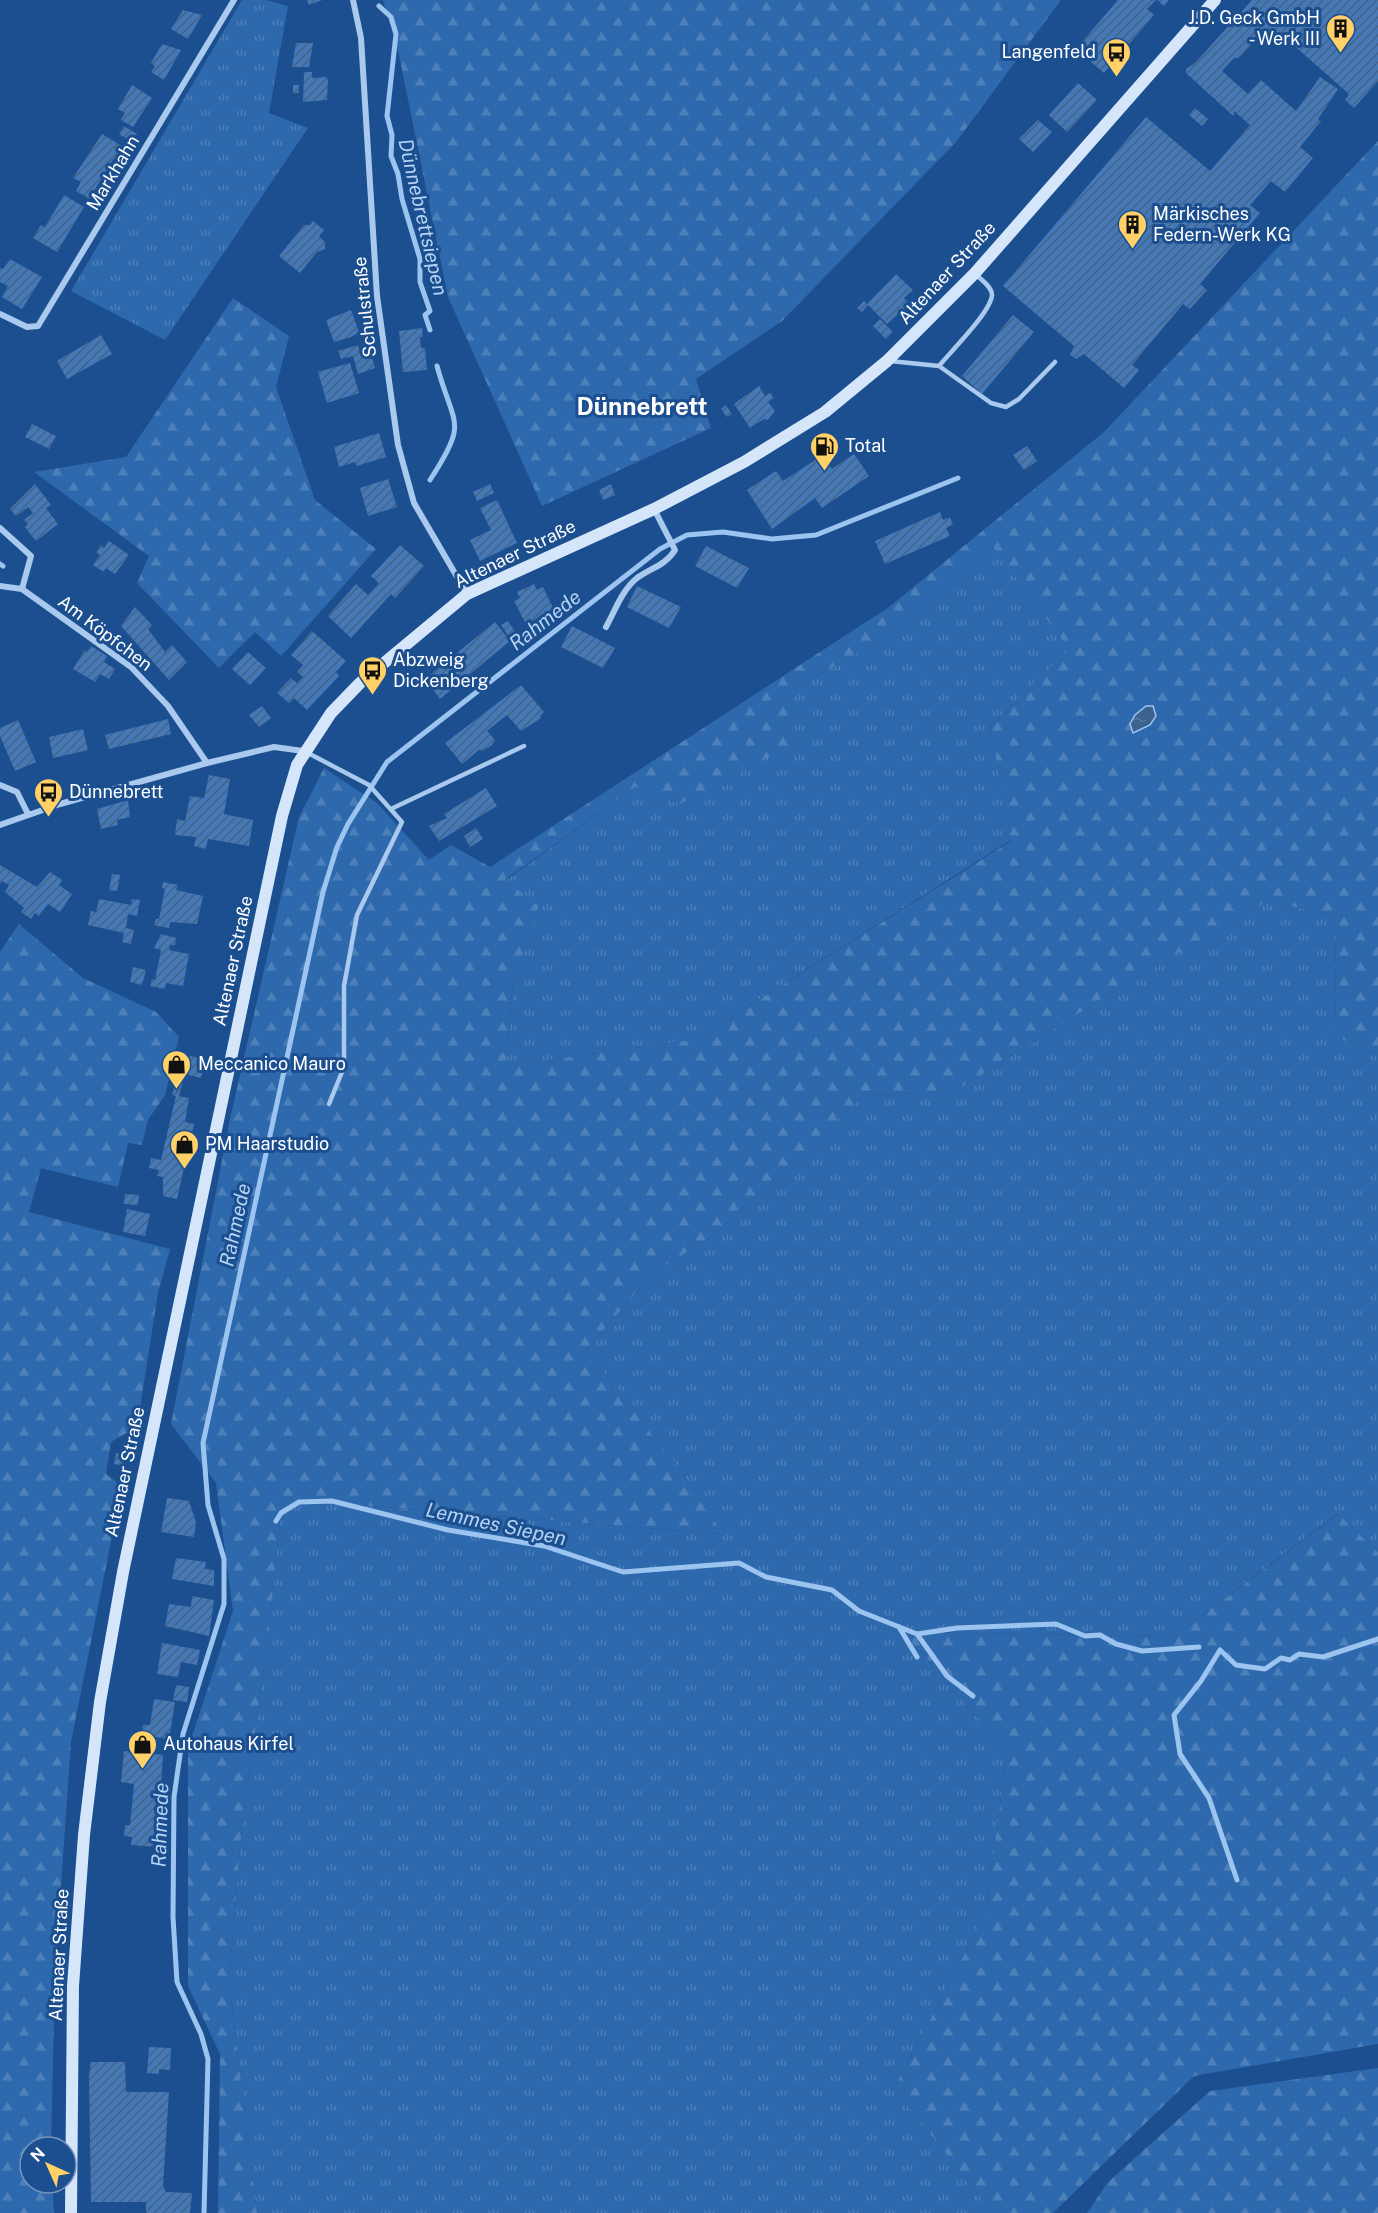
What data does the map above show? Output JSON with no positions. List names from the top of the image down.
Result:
{
  "streets": {
    "main road": ["Altenaer Straße"],
    "street": ["Markhahn", "Schulstraße", "Am Köpfchen"]
  },
  "crossings": [
    ["Altenaer Straße", "Schulstraße"]
  ],
  "districts": ["Dünnebrett"],
  "water": ["Dünnebrettsiepen", "Rahmede", "Lemmes Siepen"],
  "places": {
    "building": ["J.D. Geck GmbH - Werk III", "Märkisches Federn-Werk KG"],
    "bus stop": ["Langenfeld", "Abzweig Dickenberg", "Dünnebrett"],
    "fuel station": ["Total"],
    "shop": ["Meccanico Mauro", "PM Haarstudio", "Autohaus Kirfel"]
  },
  "north": "top left"
}
